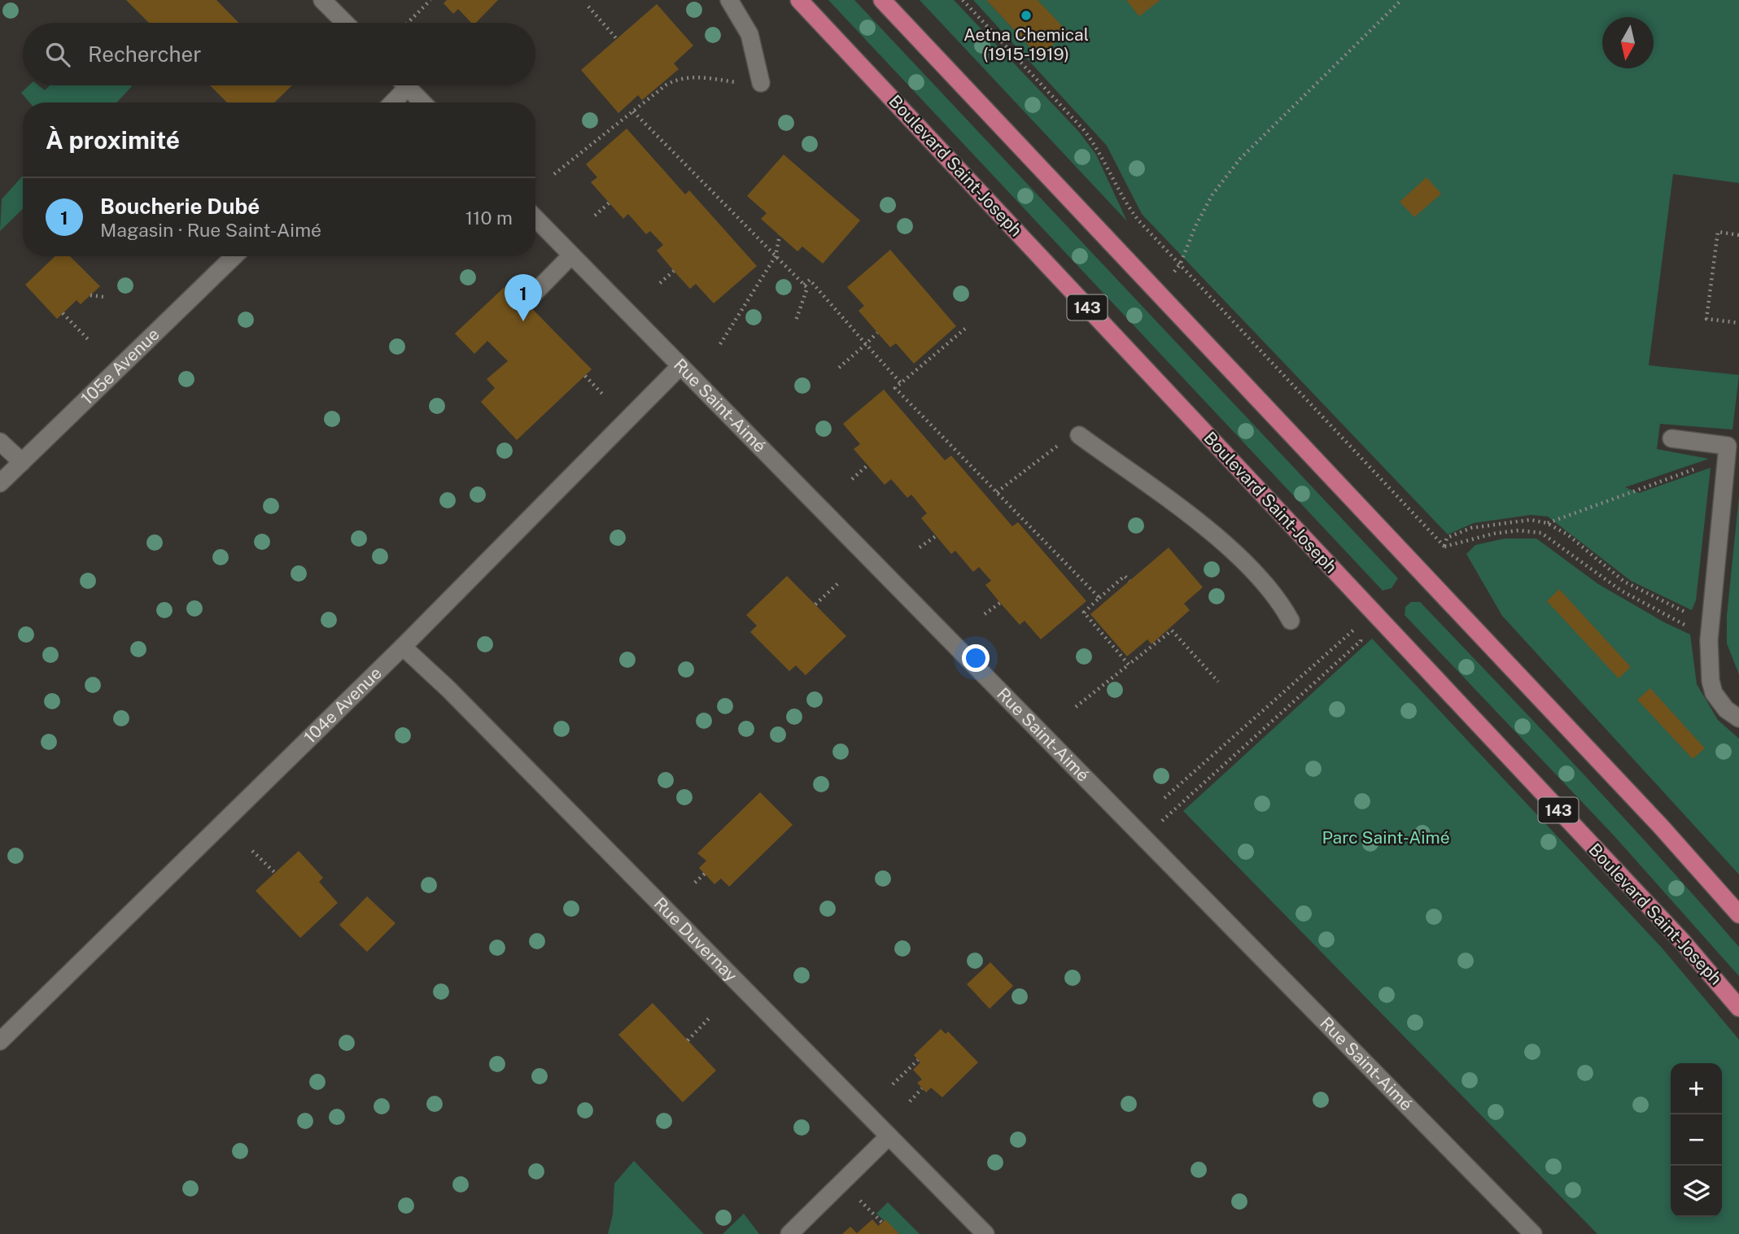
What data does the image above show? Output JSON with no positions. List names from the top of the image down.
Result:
{
  "streets": {
    "main road": ["Boulevard Saint-Joseph", "143"],
    "street": [
      "105e Avenue",
      "Rue Saint-Aimé",
      "104e Avenue",
      "Rue Duvernay"
    ]
  },
  "crossings": [
    ["Rue Saint-Aimé", "104e Avenue"],
    ["104e Avenue", "Rue Duvernay"]
  ],
  "parks": ["Parc Saint-Aimé"],
  "places": ["Aetna Chemical (1915-1919)"],
  "north": "bottom",
  "page": {
    "search": "Rechercher",
    "heading": "À proximité",
    "list": [
      {
        "mark": "1",
        "name": "Boucherie Dubé",
        "note": "Magasin · Rue Saint-Aimé",
        "value": "110 m"
      }
    ],
    "pins": "1",
    "map_buttons": ["+", "−"]
  }
}
